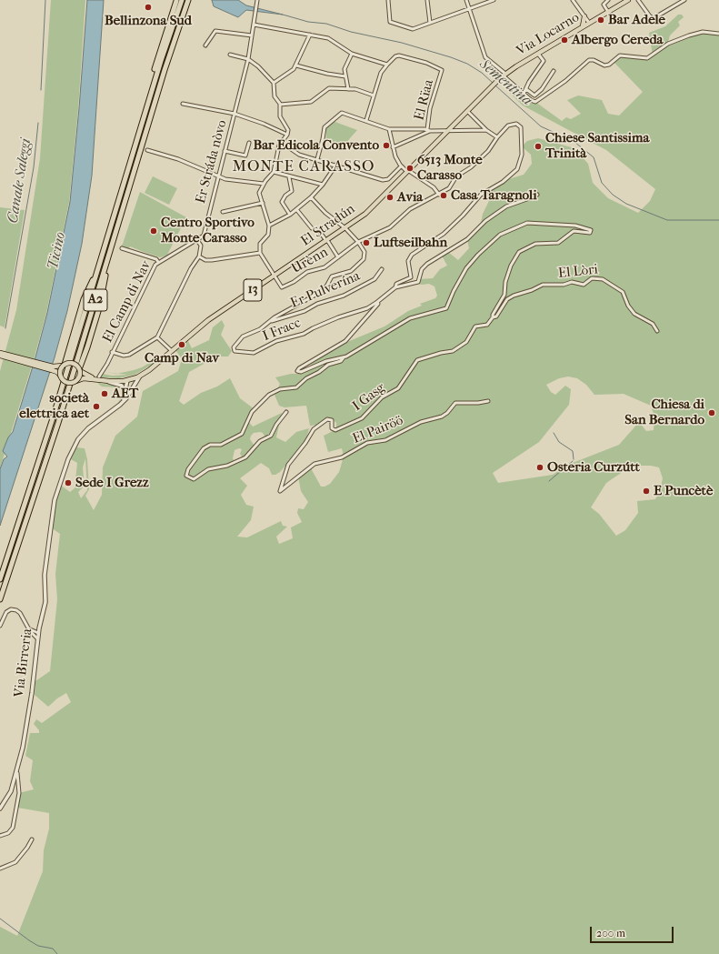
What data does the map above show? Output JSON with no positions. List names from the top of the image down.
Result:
{
  "streets": {
    "highway": ["A2"],
    "main road": ["Via Locarno", "El Stradún", "13"],
    "street": [
      "El Rïaa",
      "Er Stráda nòvo",
      "Urènn",
      "El Lòri",
      "Er Pulverína",
      "El Camp di Nav",
      "I Fracc",
      "I Gasg",
      "El Pairöö",
      "Via Birreria"
    ]
  },
  "crossings": [
    ["Via Locarno", "El Stradún"],
    ["Er Stráda nòvo", "El Camp di Nav"],
    ["El Stradún", "Urènn"],
    ["El Stradún", "13"],
    ["El Stradún", "I Fracc"],
    ["Urènn", "I Fracc"],
    ["El Lòri", "I Gasg"],
    ["Er Pulverína", "I Fracc"],
    ["I Gasg", "El Pairöö"]
  ],
  "districts": ["MONTE CARASSO"],
  "water": ["Sementina", "Canale Saleggi", "Ticino"],
  "places": [
    "Bellinzona Sud",
    "Bar Adele",
    "Albergo Cereda",
    "Bar Edicola Convento",
    "Chiese Santissima Trinità",
    "6513 Monte Carasso",
    "Casa Taragnoli",
    "Avia",
    "Centro Sportivo Monte Carasso",
    "Luftseilbahn",
    "Camp di Nav",
    "AET",
    "società elettrica aet",
    "Chiesa di San Bernardo",
    "Osteria Curzútt",
    "Sede I Grezz",
    "E Puncètè"
  ],
  "scale_bar": "200 m"
}
